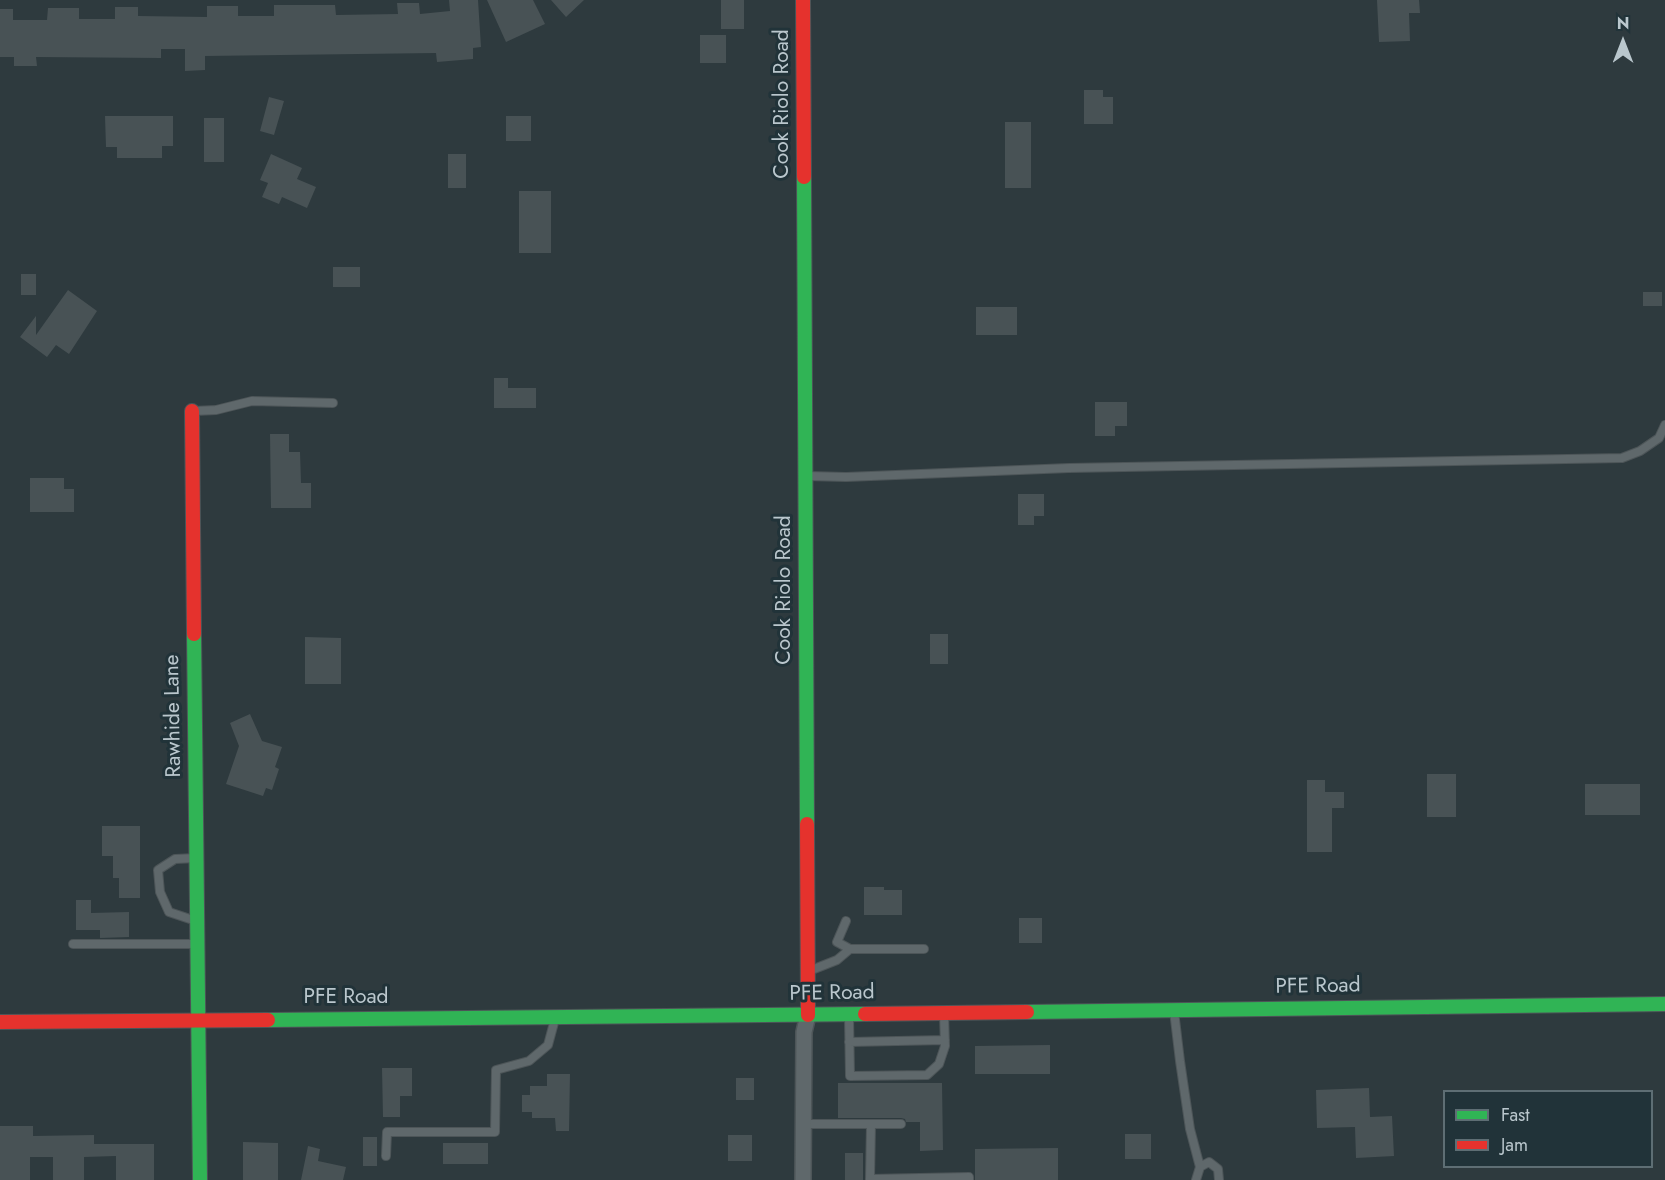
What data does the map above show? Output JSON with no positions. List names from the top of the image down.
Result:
{
  "streets": {
    "street": ["Cook Riolo Road", "Rawhide Lane", "PFE Road"]
  },
  "crossings": [
    ["Cook Riolo Road", "PFE Road"],
    ["Rawhide Lane", "PFE Road"]
  ],
  "legend": ["Fast", "Jam"],
  "north": "top"
}
